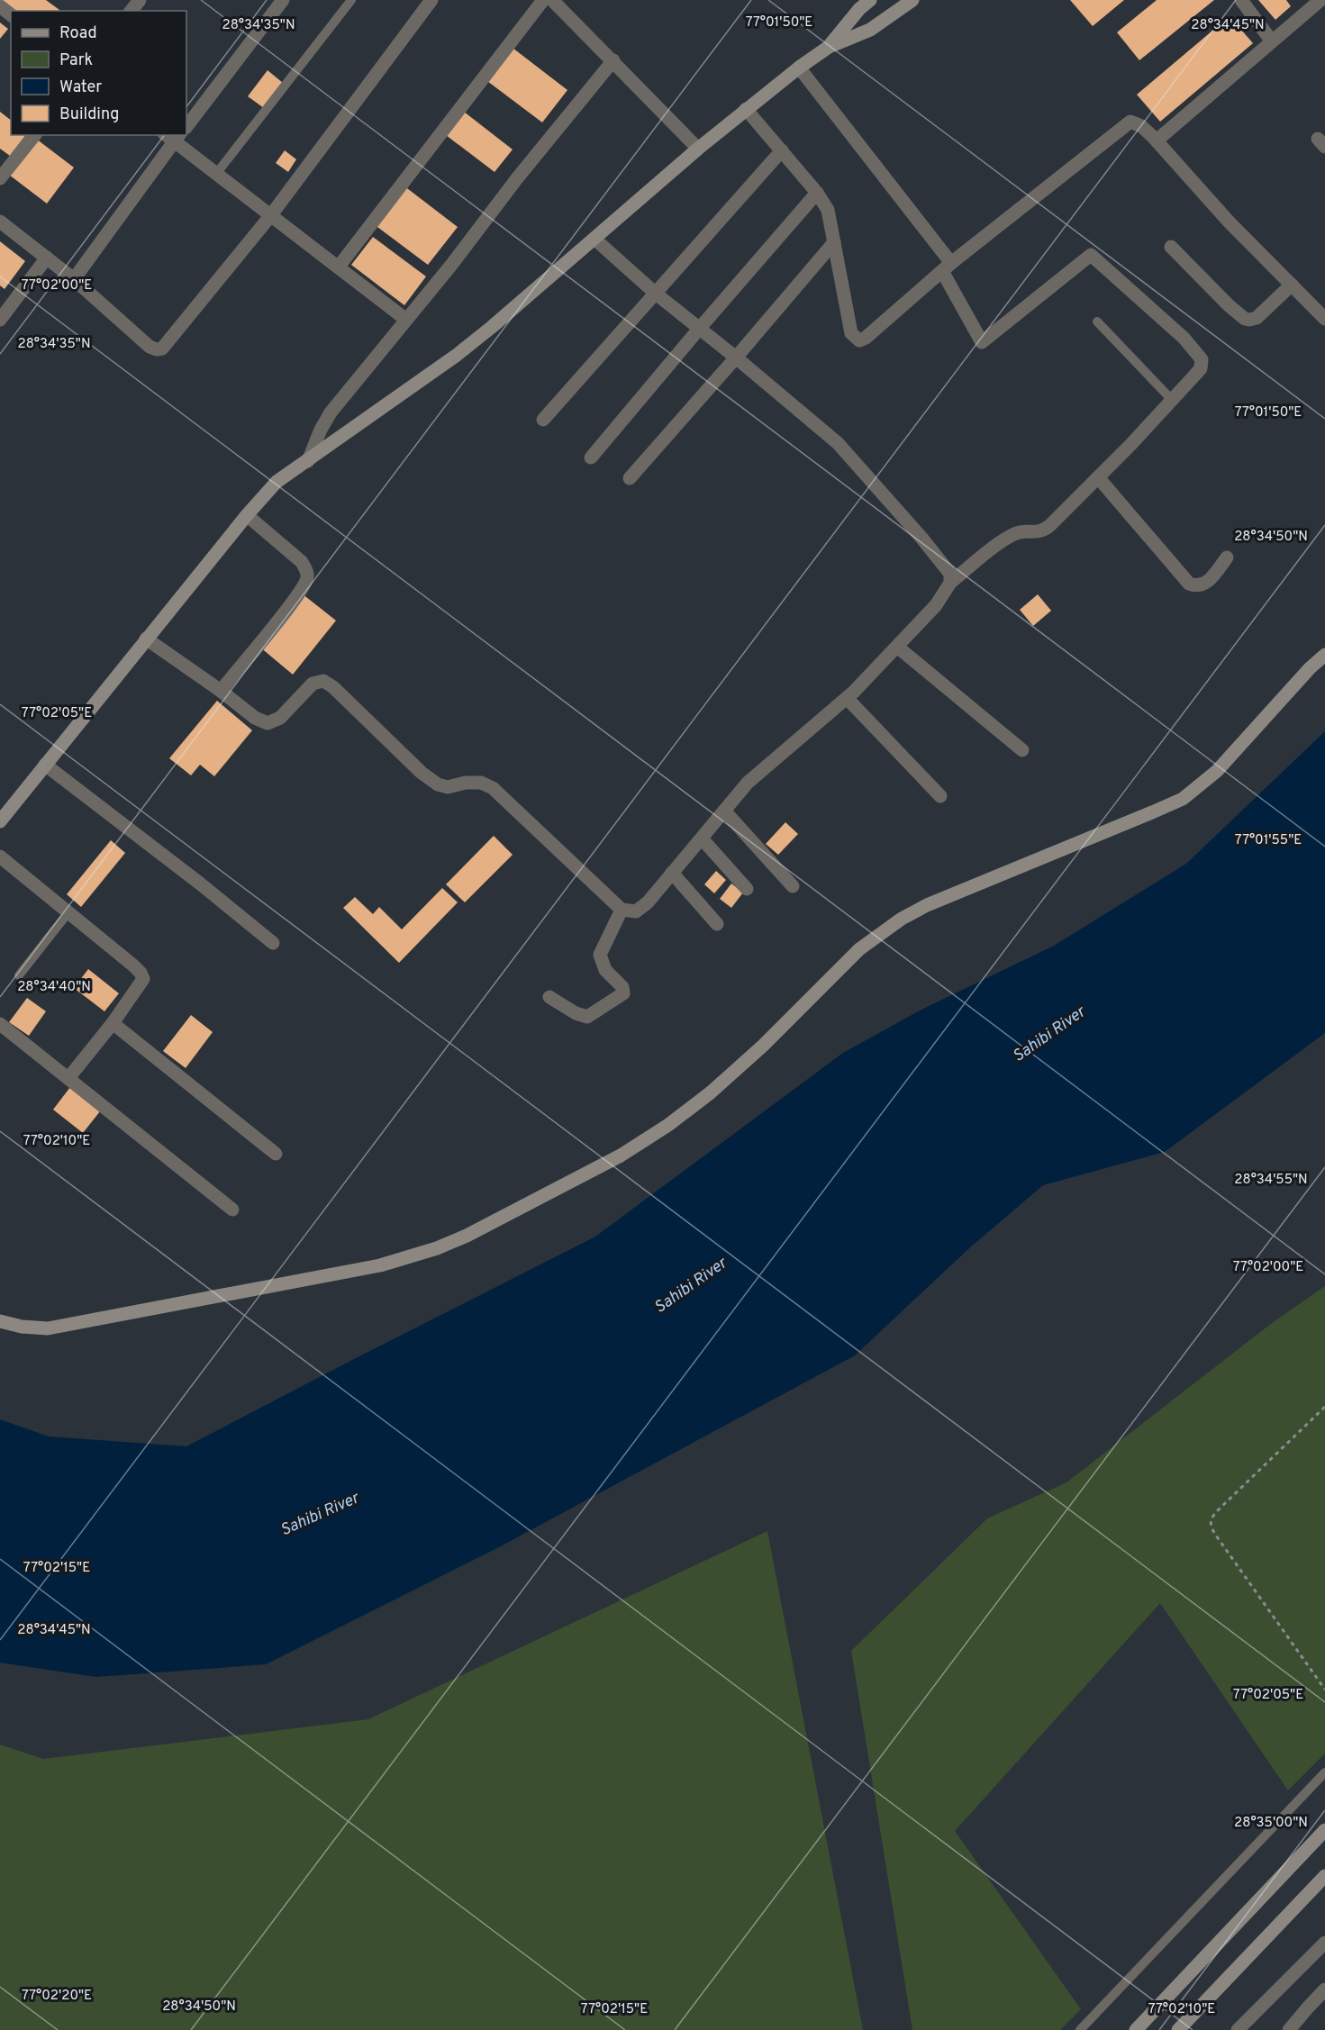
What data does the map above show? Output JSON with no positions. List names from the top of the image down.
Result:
{
  "water": ["Sahibi River"],
  "legend": [
    "Road",
    "Park",
    "Water",
    "Building"
  ],
  "coordinates": [
    "77°01'50\"E",
    "28°34'35\"N",
    "28°34'45\"N",
    "77°02'00\"E",
    "28°34'50\"N",
    "77°02'05\"E",
    "77°01'55\"E",
    "28°34'40\"N",
    "77°02'10\"E",
    "28°34'55\"N",
    "77°02'15\"E",
    "28°35'00\"N",
    "77°02'20\"E"
  ]
}
